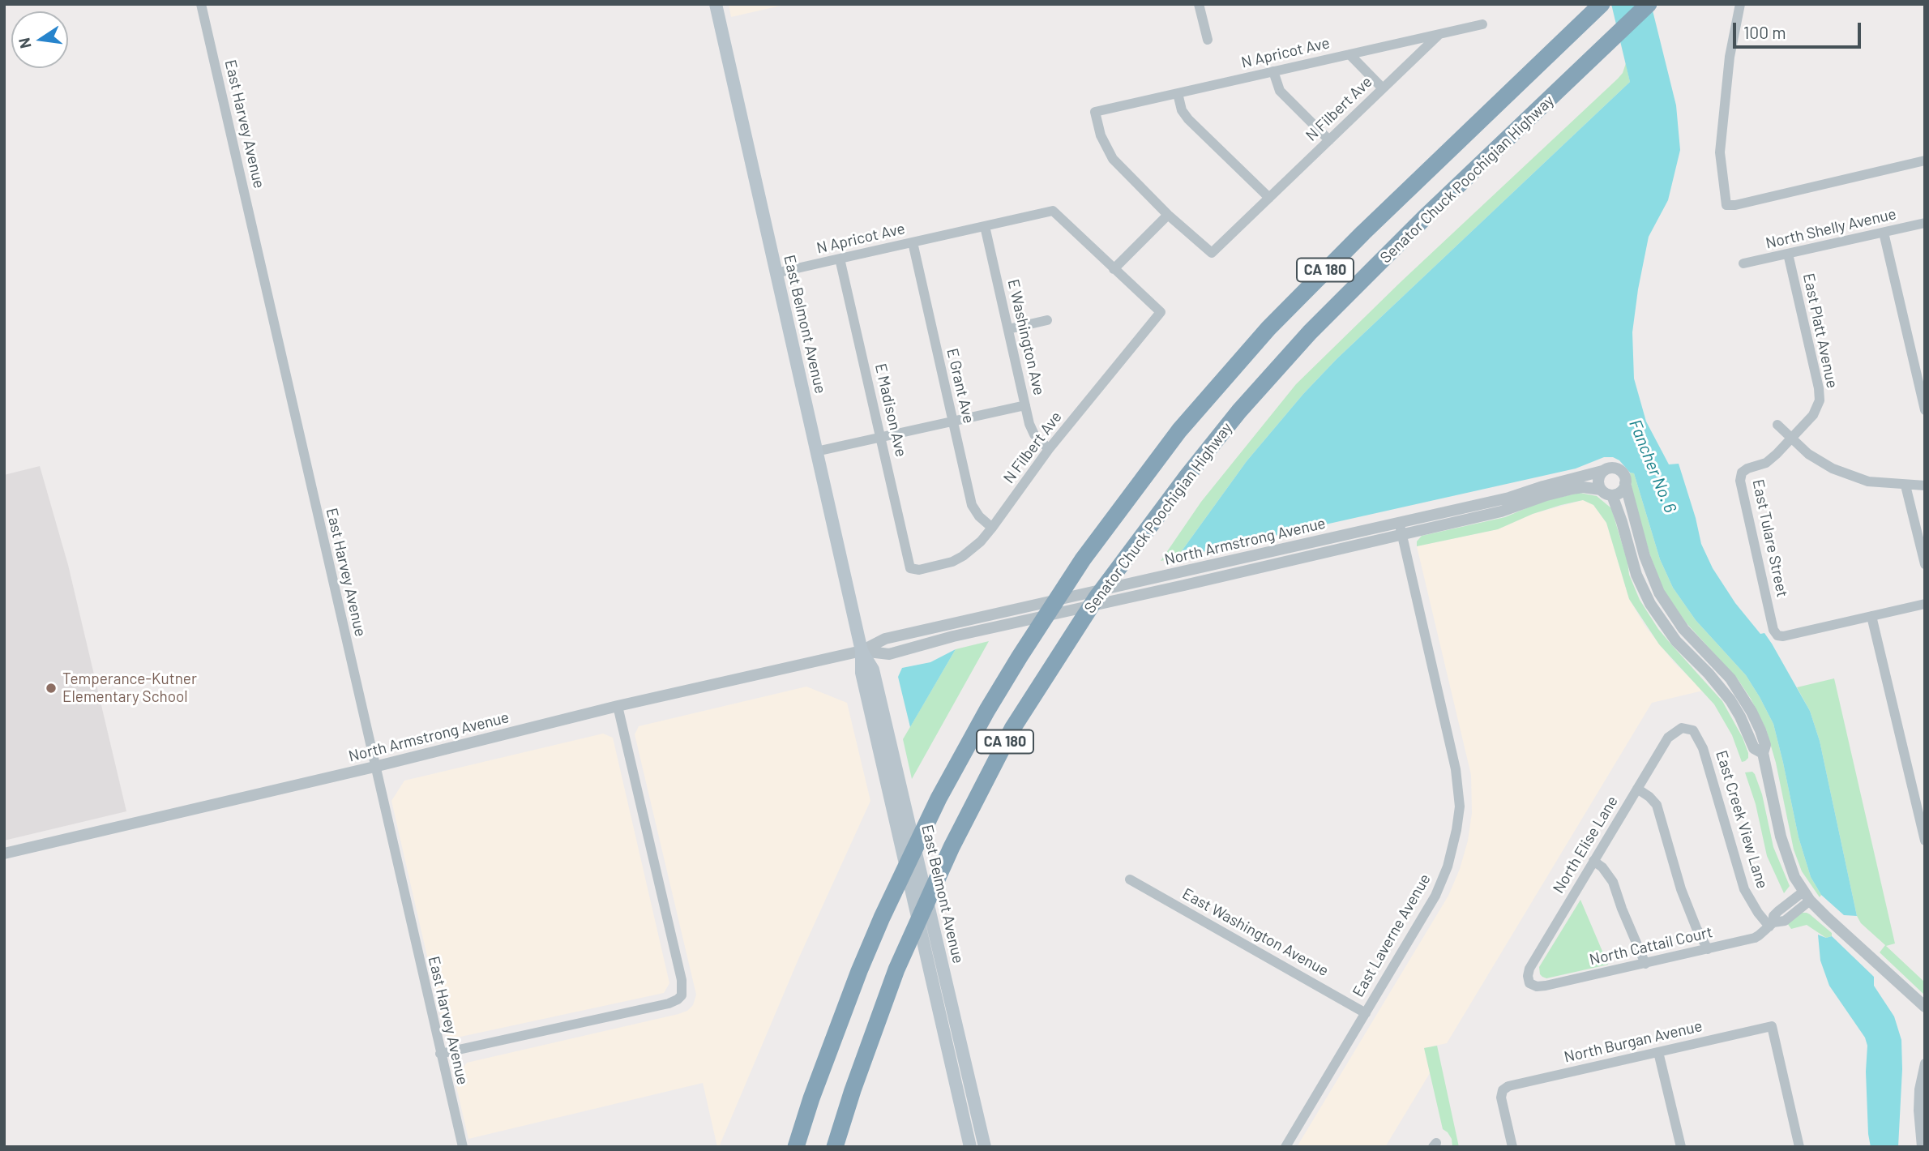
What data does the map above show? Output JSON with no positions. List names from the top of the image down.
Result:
{
  "streets": {
    "highway": ["Senator Chuck Poochigian Highway", "CA 180"],
    "main road": ["East Belmont Avenue"],
    "street": [
      "N Apricot Ave",
      "N Filbert Ave",
      "East Harvey Avenue",
      "North Shelly Avenue",
      "East Platt Avenue",
      "E Washington Ave",
      "E Grant Ave",
      "E Madison Ave",
      "East Tulare Street",
      "North Armstrong Avenue",
      "East Creek View Lane",
      "North Elise Lane",
      "East Washington Avenue",
      "East Laverne Avenue",
      "North Cattail Court",
      "North Burgan Avenue"
    ]
  },
  "crossings": [
    ["N Apricot Ave", "N Filbert Ave"],
    ["N Apricot Ave", "East Belmont Avenue"],
    ["N Apricot Ave", "E Washington Ave"],
    ["N Apricot Ave", "E Grant Ave"],
    ["N Apricot Ave", "E Madison Ave"],
    ["N Filbert Ave", "E Washington Ave"],
    ["N Filbert Ave", "E Grant Ave"],
    ["N Filbert Ave", "E Madison Ave"],
    ["East Harvey Avenue", "North Armstrong Avenue"],
    ["North Shelly Avenue", "East Platt Avenue"],
    ["East Belmont Avenue", "North Armstrong Avenue"],
    ["East Platt Avenue", "East Tulare Street"],
    ["North Armstrong Avenue", "East Laverne Avenue"],
    ["East Creek View Lane", "North Elise Lane"],
    ["East Creek View Lane", "North Cattail Court"],
    ["North Elise Lane", "North Cattail Court"],
    ["East Washington Avenue", "East Laverne Avenue"]
  ],
  "water": ["Fancher No. 6"],
  "places": ["Temperance-Kutner Elementary School"],
  "scale_bar": "100 m",
  "north": "left"
}
